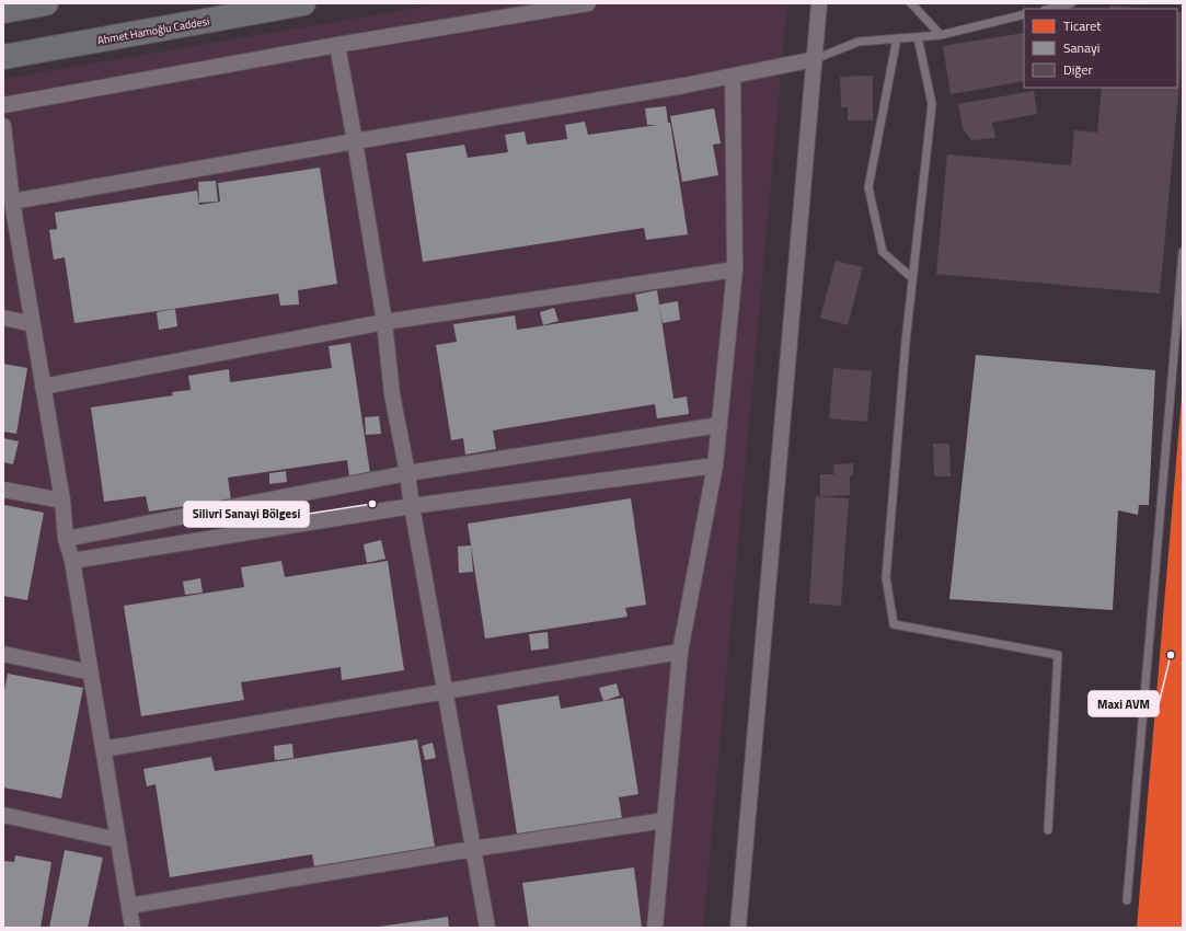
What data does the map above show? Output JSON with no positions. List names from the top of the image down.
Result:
{
  "streets": {
    "highway": ["Ahmet Hamoğlu Caddesi"]
  },
  "places": ["Silivri Sanayi Bölgesi", "Maxi AVM"],
  "legend": ["Ticaret", "Sanayi", "Diğer"]
}
